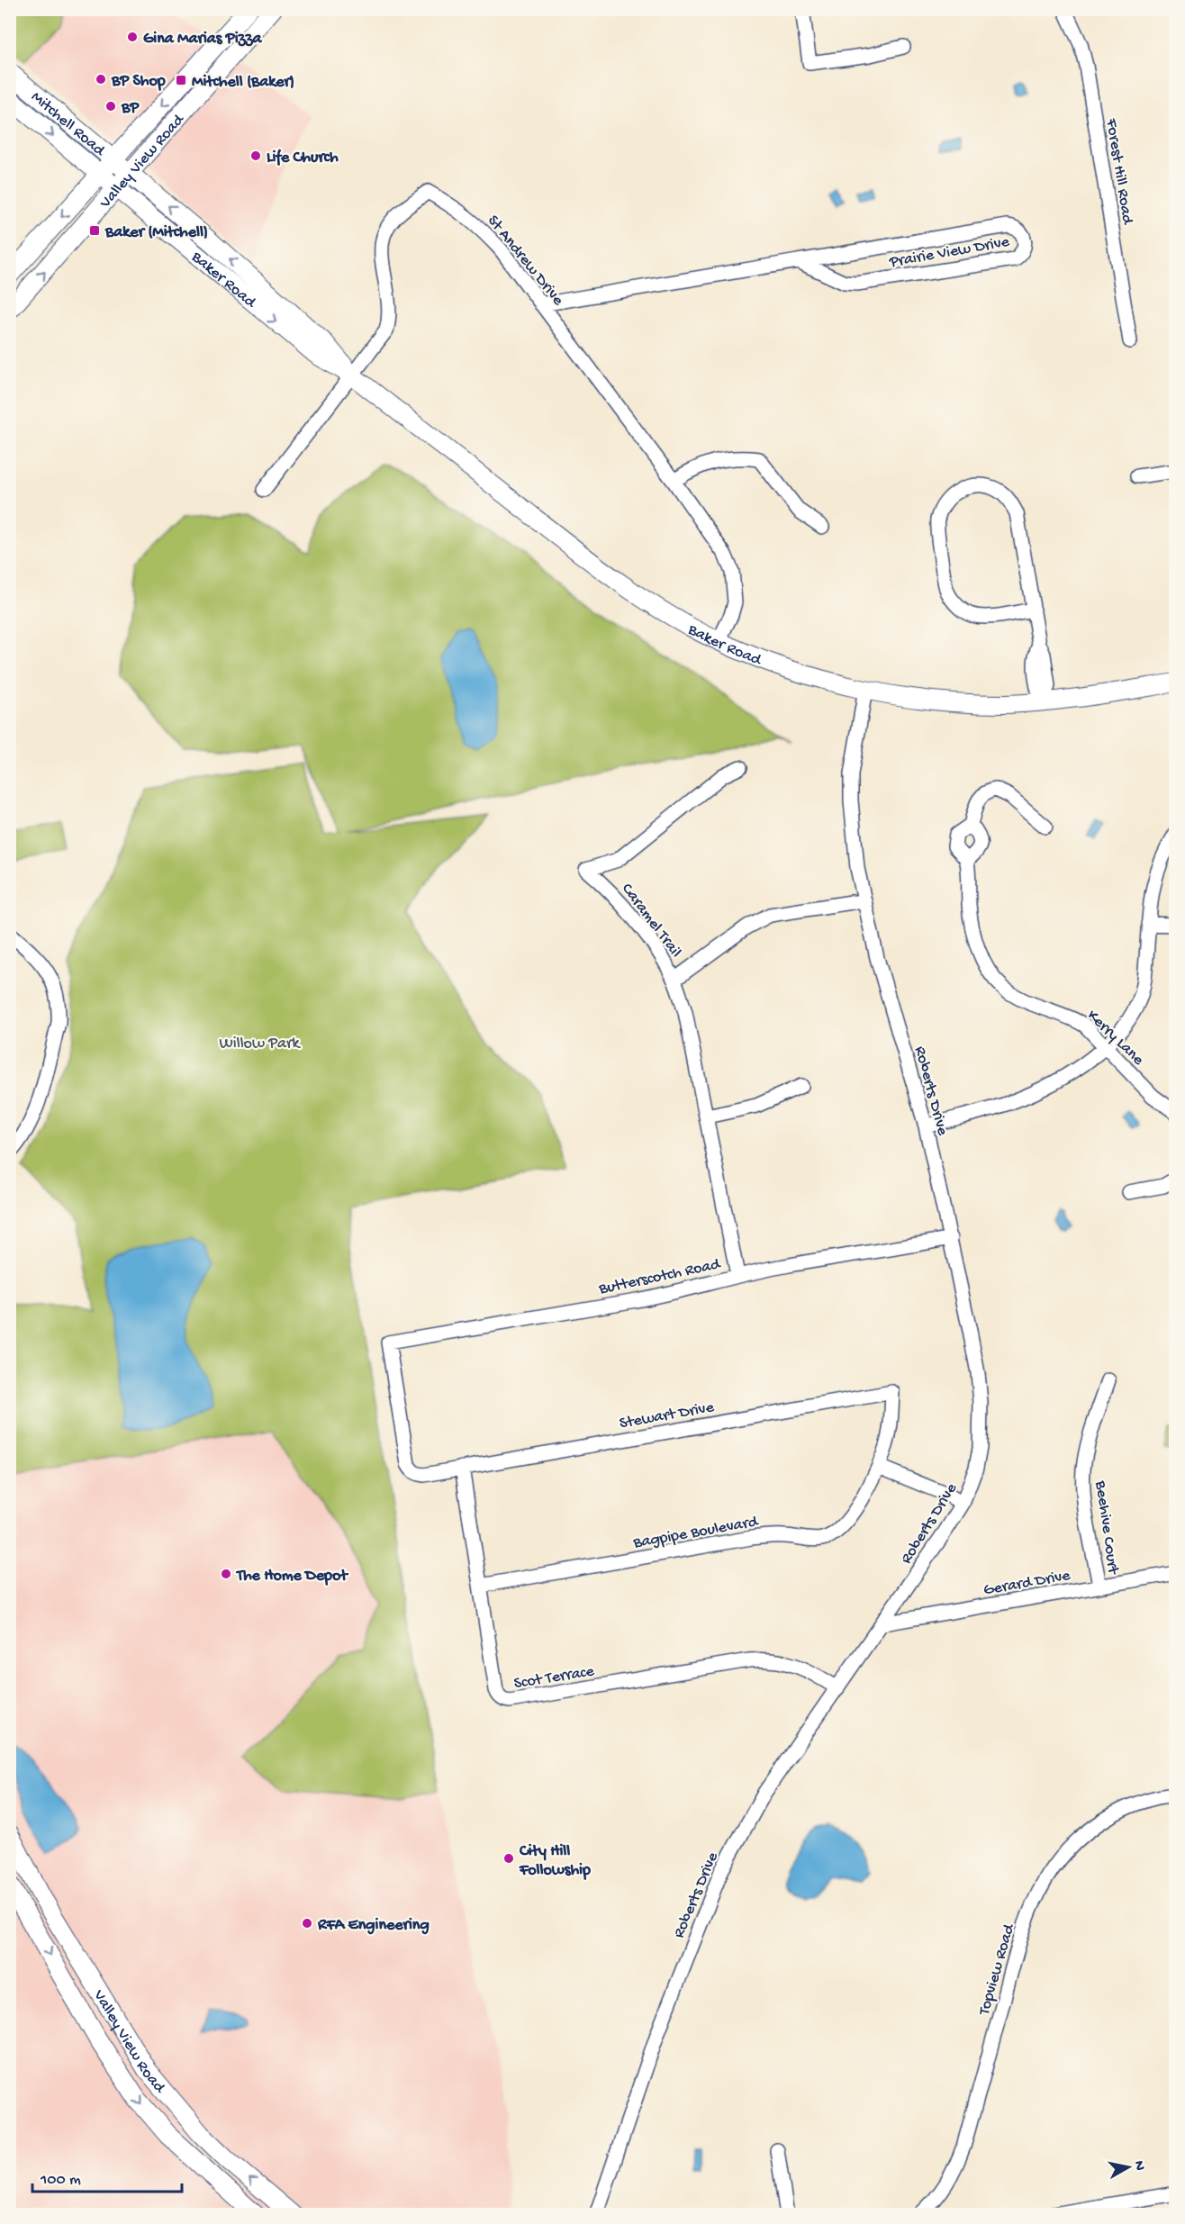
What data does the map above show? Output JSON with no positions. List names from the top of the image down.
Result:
{
  "streets": {
    "main road": ["Mitchell Road", "Valley View Road", "Baker Road"],
    "street": [
      "Forest Hill Road",
      "Prairie View Drive",
      "St Andrew Drive",
      "Caramel Trail",
      "Kerry Lane",
      "Roberts Drive",
      "Butterscotch Road",
      "Stewart Drive",
      "Beehive Court",
      "Bagpipe Boulevard",
      "Gerard Drive",
      "Scot Terrace",
      "Topview Road"
    ]
  },
  "crossings": [
    ["Mitchell Road", "Valley View Road"],
    ["Mitchell Road", "Baker Road"],
    ["Valley View Road", "Baker Road"],
    ["Prairie View Drive", "St Andrew Drive"],
    ["St Andrew Drive", "Baker Road"],
    ["Baker Road", "Roberts Drive"],
    ["Caramel Trail", "Butterscotch Road"],
    ["Roberts Drive", "Butterscotch Road"],
    ["Roberts Drive", "Gerard Drive"],
    ["Roberts Drive", "Scot Terrace"],
    ["Butterscotch Road", "Stewart Drive"],
    ["Stewart Drive", "Bagpipe Boulevard"],
    ["Stewart Drive", "Scot Terrace"],
    ["Beehive Court", "Gerard Drive"],
    ["Bagpipe Boulevard", "Scot Terrace"]
  ],
  "parks": ["Willow Park"],
  "places": {
    "other": [
      "Gina Marias Pizza",
      "BP Shop",
      "BP",
      "Life Church",
      "The Home Depot",
      "City Hill Followship",
      "RFA Engineering"
    ],
    "transit": ["Mitchell (Baker)", "Baker (Mitchell)"]
  },
  "scale_bar": "100 m",
  "north": "right"
}
